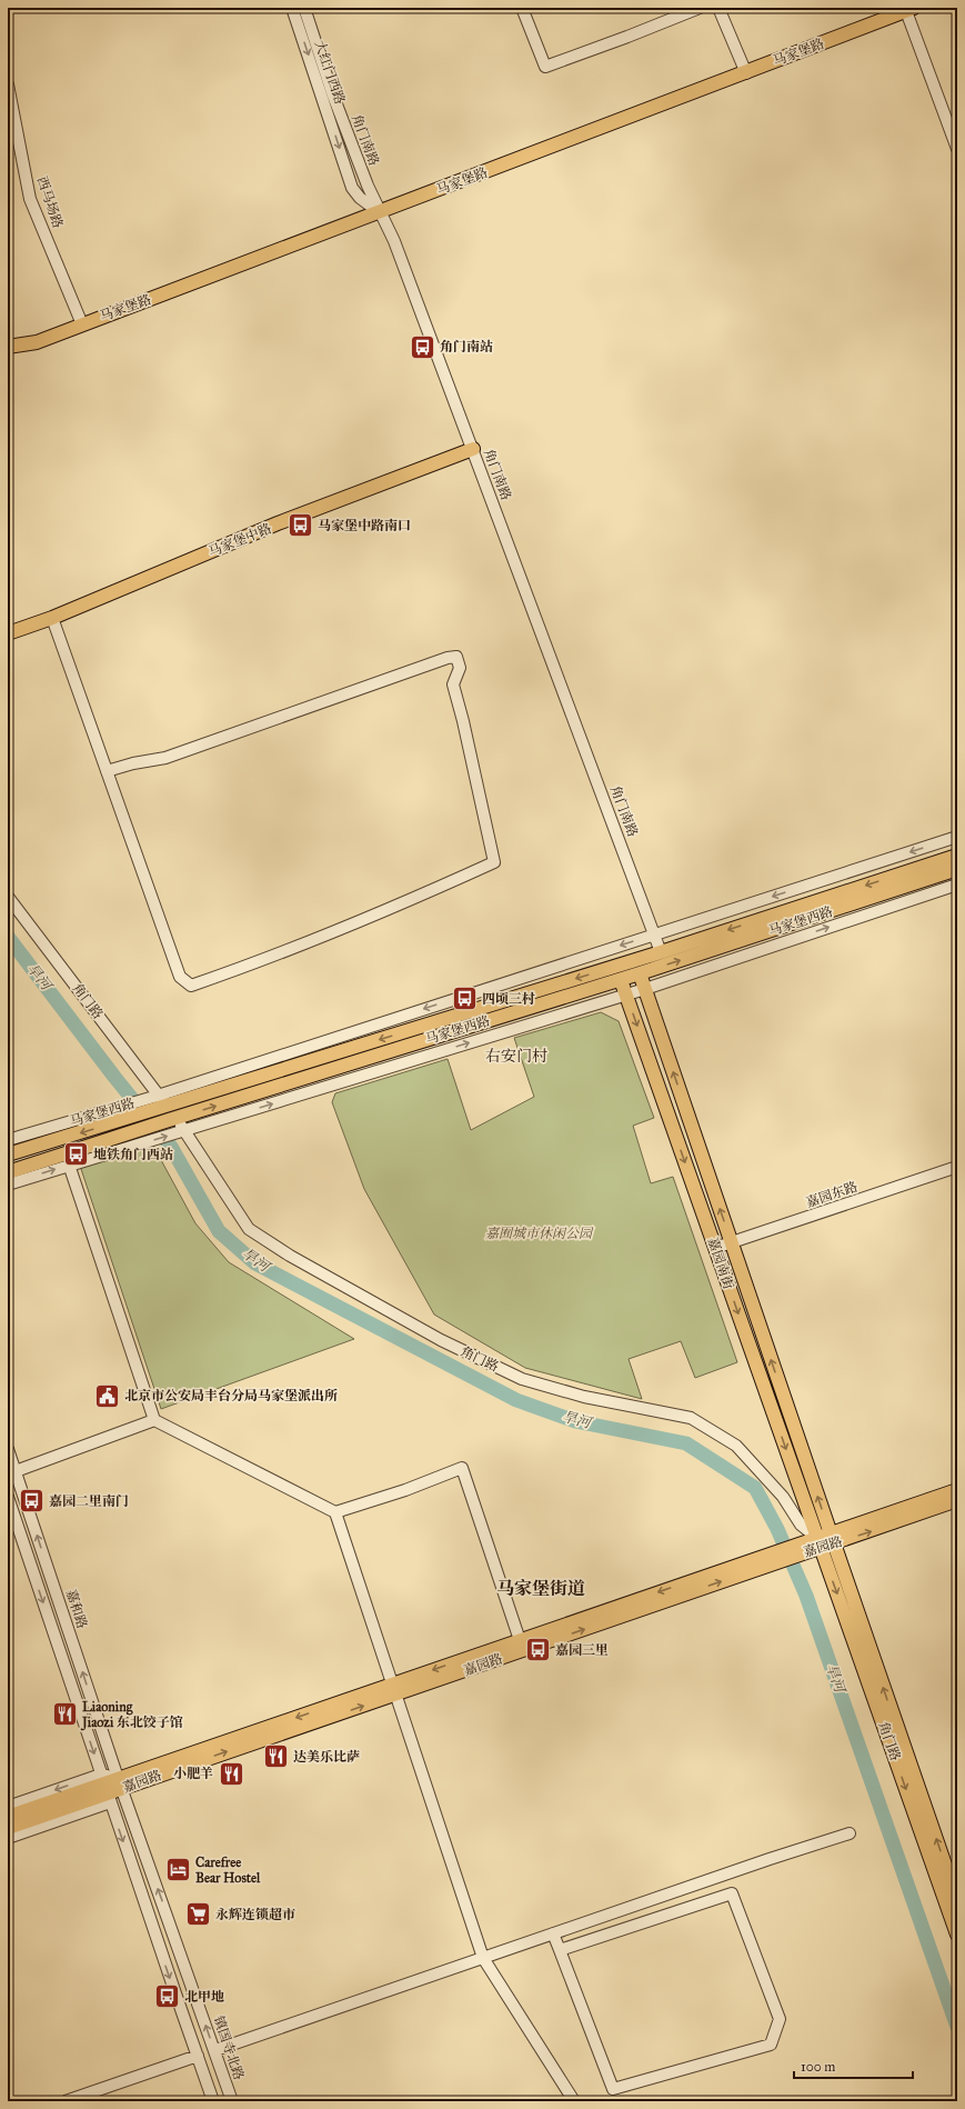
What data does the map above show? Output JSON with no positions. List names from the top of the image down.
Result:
{
  "streets": {
    "main road": [
      "马家堡路",
      "马家堡中路",
      "马家堡西路",
      "角门路",
      "嘉园南街",
      "嘉园路"
    ],
    "street": [
      "大红门西路",
      "角门南路",
      "西马场路",
      "嘉园东路",
      "嘉和路",
      "镇国寺北路"
    ]
  },
  "crossings": [
    ["马家堡路", "大红门西路"],
    ["马家堡路", "角门南路"],
    ["马家堡路", "西马场路"],
    ["大红门西路", "角门南路"],
    ["角门南路", "马家堡中路"],
    ["角门南路", "马家堡西路"],
    ["马家堡西路", "角门路"],
    ["马家堡西路", "嘉园南街"],
    ["角门路", "嘉园南街"],
    ["角门路", "嘉园路"],
    ["嘉园东路", "嘉园南街"],
    ["嘉园南街", "嘉园路"],
    ["嘉园路", "嘉和路"],
    ["嘉园路", "镇国寺北路"],
    ["嘉和路", "镇国寺北路"]
  ],
  "one_way": ["大红门西路"],
  "districts": ["右安门村", "马家堡街道"],
  "water": ["旱河"],
  "parks": ["嘉囿城市休闲公园"],
  "places": {
    "bus stop": [
      "角门南站",
      "马家堡中路南口",
      "四顷三村",
      "地铁角门西站",
      "嘉园二里南门",
      "嘉园三里",
      "北甲地"
    ],
    "public building": ["北京市公安局丰台分局马家堡派出所"],
    "restaurant": ["Liaoning Jiaozi 东北饺子馆", "达美乐比萨", "小肥羊"],
    "hotel": ["Carefree Bear Hostel"],
    "supermarket": ["永辉连锁超市"]
  },
  "scale_bar": "100 m"
}
